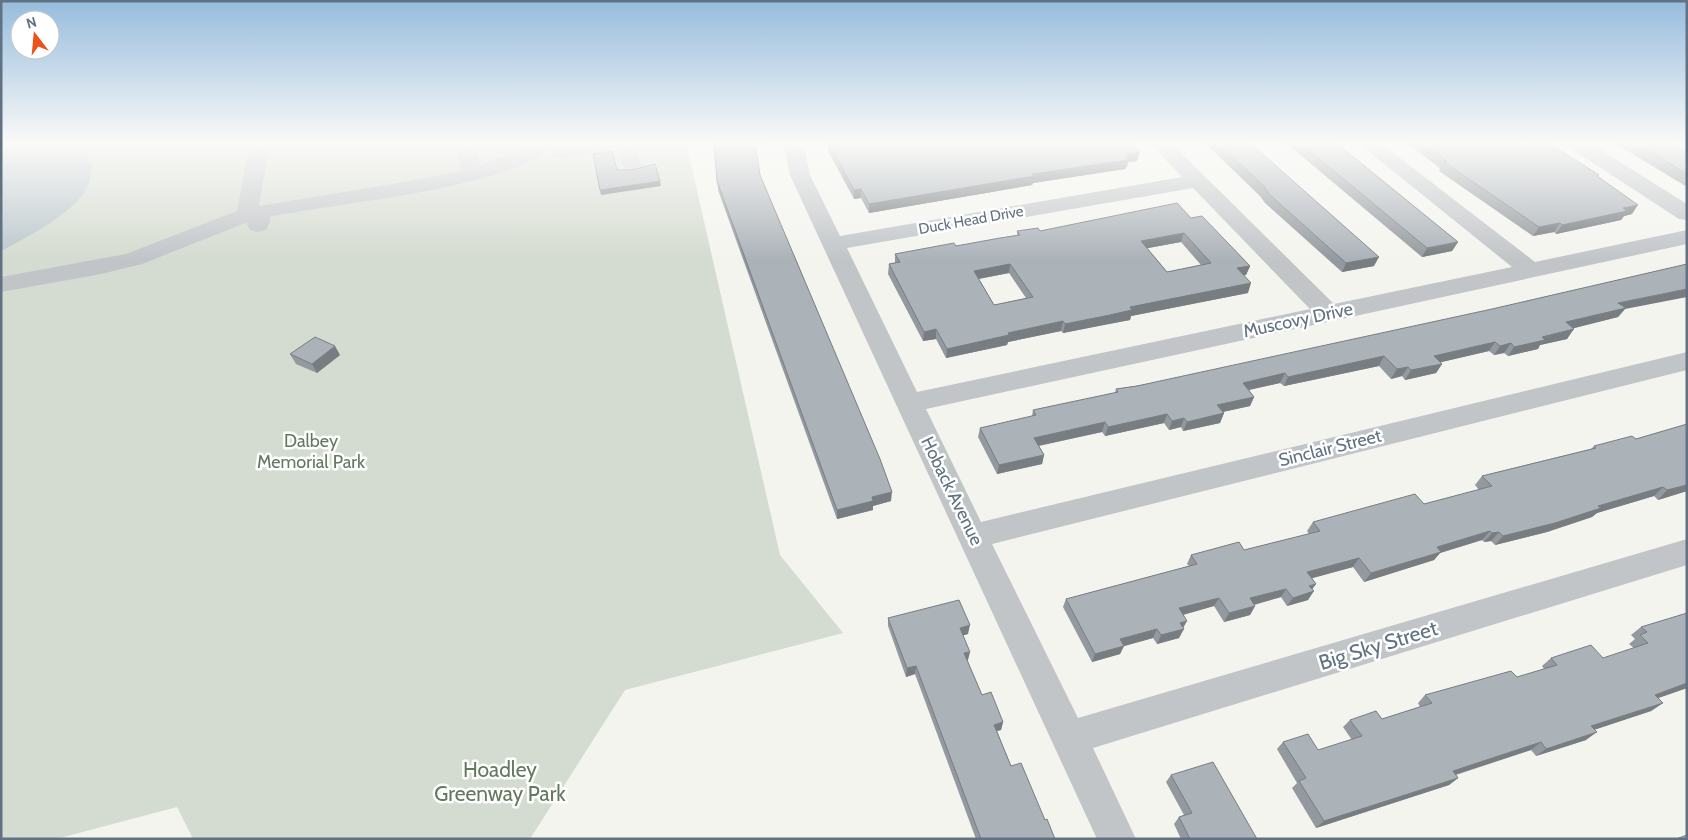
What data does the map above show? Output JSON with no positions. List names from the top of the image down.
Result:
{
  "streets": {
    "street": [
      "Duck Head Drive",
      "Muscovy Drive",
      "Sinclair Street",
      "Hoback Avenue",
      "Big Sky Street"
    ]
  },
  "crossings": [
    ["Duck Head Drive", "Hoback Avenue"],
    ["Muscovy Drive", "Hoback Avenue"],
    ["Sinclair Street", "Hoback Avenue"],
    ["Hoback Avenue", "Big Sky Street"]
  ],
  "parks": ["Dalbey Memorial Park", "Hoadley Greenway Park"],
  "north": "top"
}
